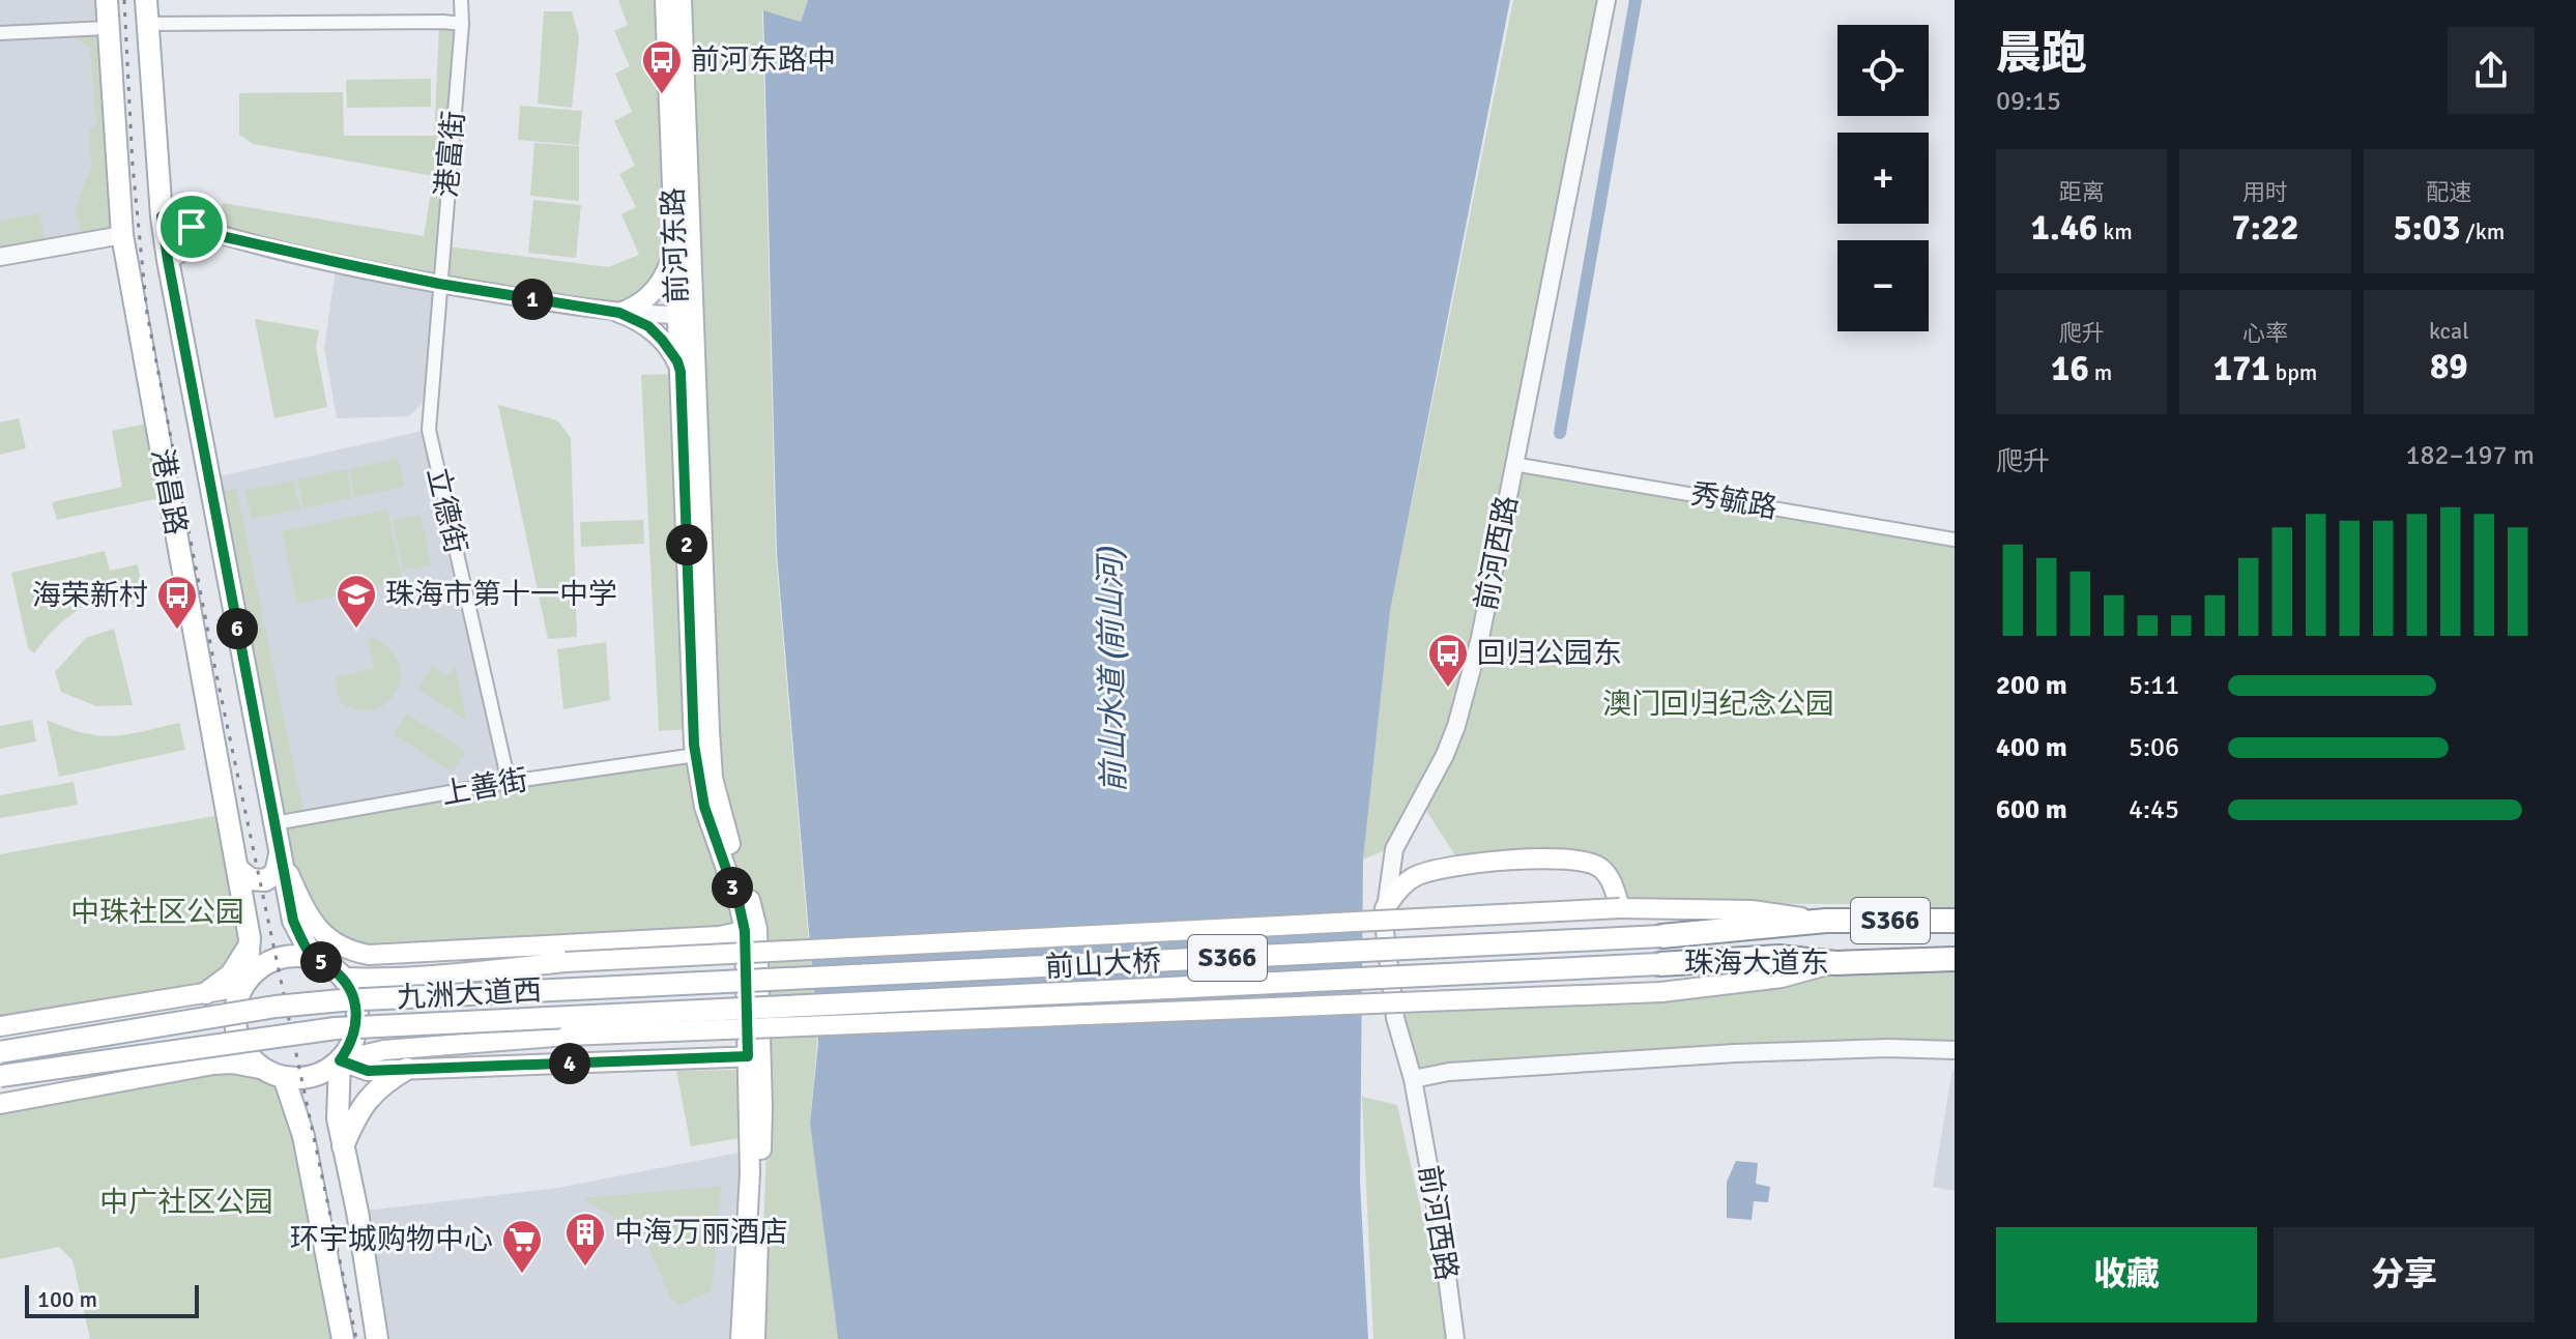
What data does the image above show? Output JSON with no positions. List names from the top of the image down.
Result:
{
  "streets": {
    "highway": ["S366", "珠海大道东"],
    "main road": [
      "前河东路",
      "港昌路",
      "前山大桥",
      "九洲大道西"
    ],
    "street": [
      "港富街",
      "秀毓路",
      "立德街",
      "前河西路",
      "上善街"
    ]
  },
  "crossings": [
    ["港富街", "立德街"],
    ["前河东路", "上善街"],
    ["港昌路", "上善街"],
    ["秀毓路", "前河西路"],
    ["立德街", "上善街"],
    ["珠海大道东", "前山大桥"],
    ["前山大桥", "九洲大道西"]
  ],
  "water": ["前山水道 (前山河)"],
  "parks": ["澳门回归纪念公园", "中珠社区公园", "中广社区公园"],
  "places": {
    "bus stop": ["前河东路中", "海荣新村", "回归公园东"],
    "school or university": ["珠海市第十一中学"],
    "building": ["中海万丽酒店"],
    "supermarket": ["环宇城购物中心"]
  },
  "scale_bar": "100 m",
  "page": {
    "heading": ["晨跑", "09:15"],
    "map_buttons": ["+", "−"],
    "stats": [
      ["距离", "1.46 km"],
      ["用时", "7:22"],
      ["配速", "5:03 /km"],
      ["爬升", "16 m"],
      ["心率", "171 bpm"],
      ["kcal", "89"]
    ],
    "pins": [
      "1",
      "2",
      "6",
      "3",
      "5",
      "4"
    ],
    "chart": ["爬升", "182–197 m"],
    "list": [
      {
        "name": "200 m",
        "note": "5:11"
      },
      {
        "name": "400 m",
        "note": "5:06"
      },
      {
        "name": "600 m",
        "note": "4:45"
      }
    ],
    "buttons": ["收藏", "分享"],
    "scale": "100 m"
  }
}
